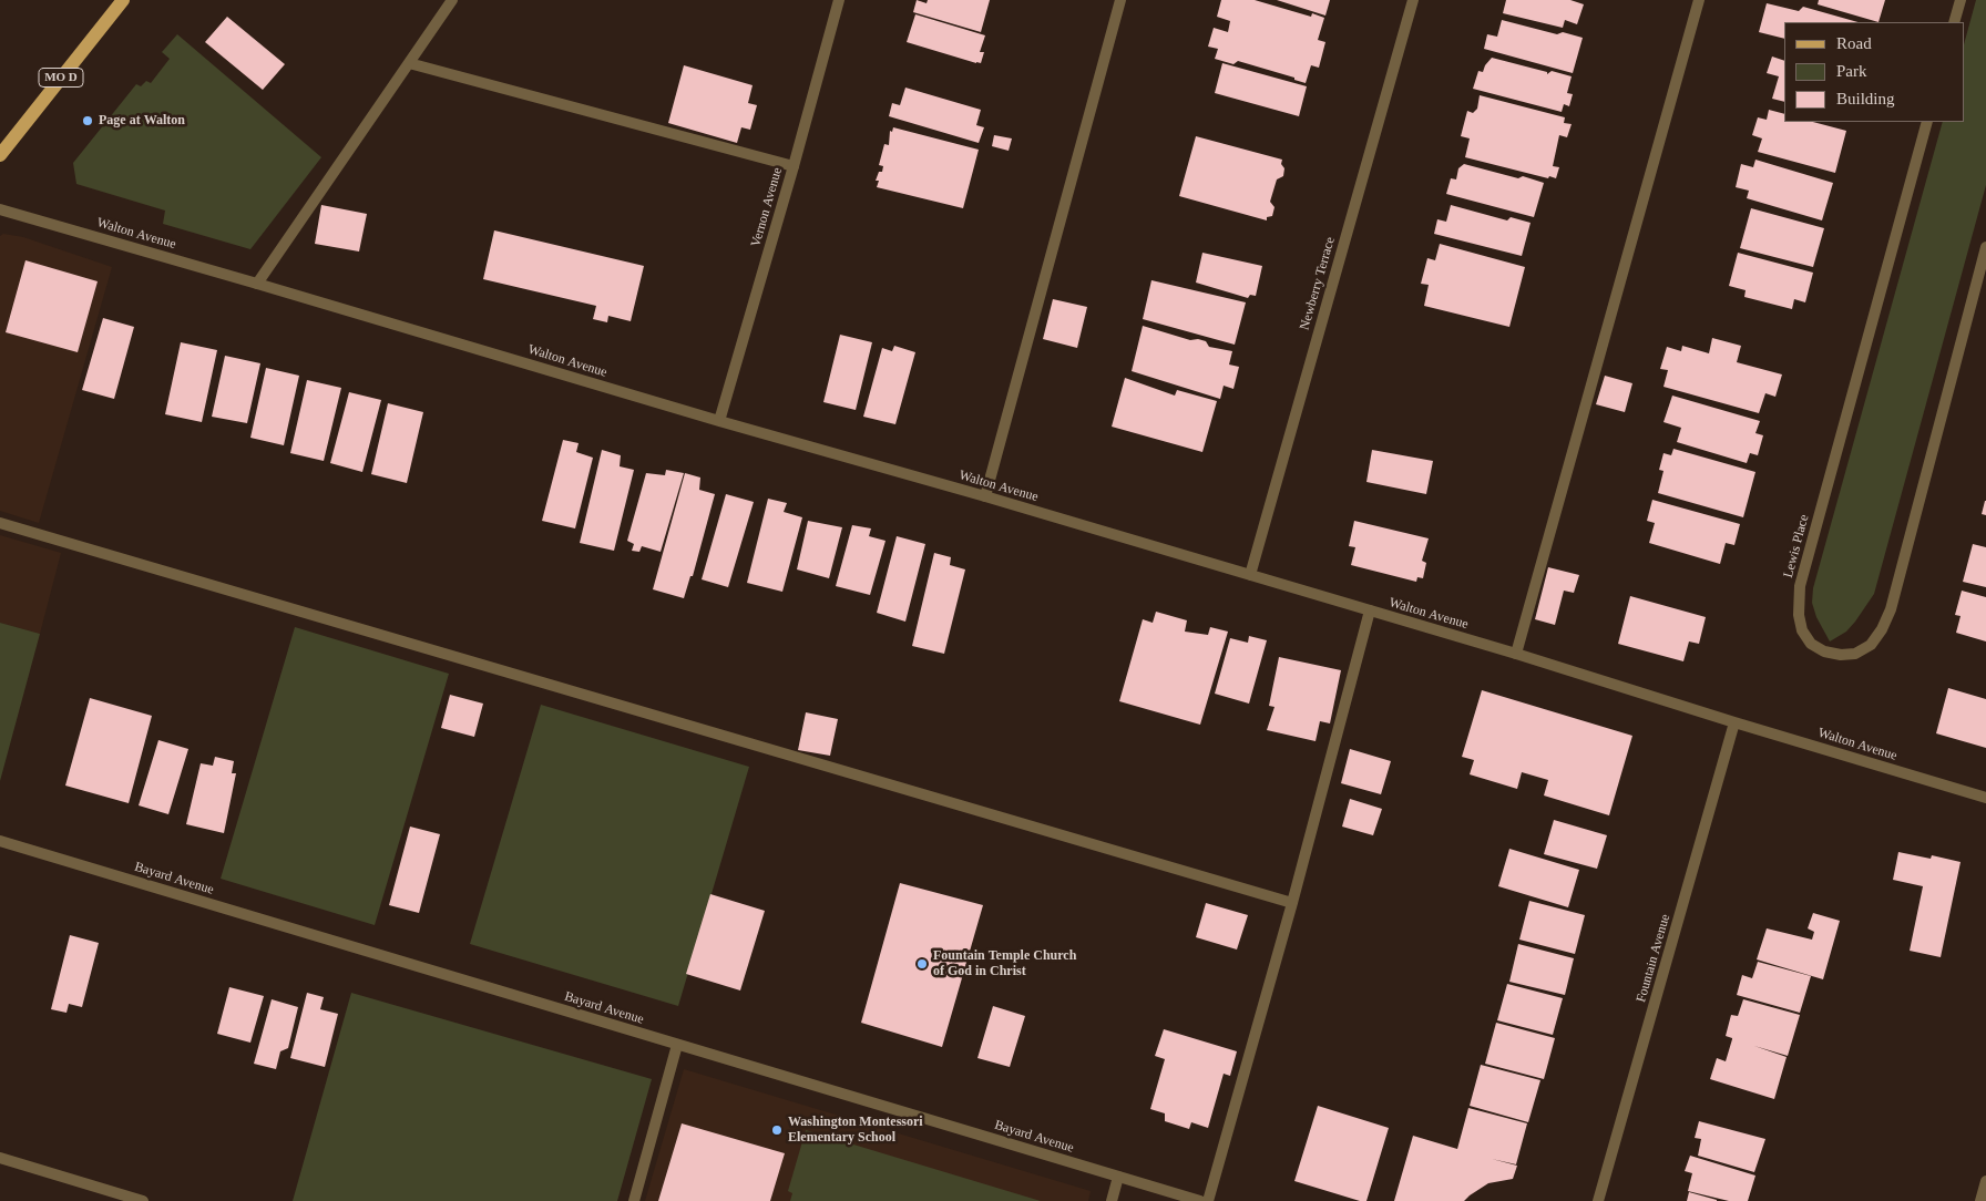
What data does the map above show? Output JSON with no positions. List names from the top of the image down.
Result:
{
  "streets": {
    "main road": ["MO D"],
    "street": [
      "Vernon Avenue",
      "Walton Avenue",
      "Newberry Terrace",
      "Lewis Place",
      "Bayard Avenue",
      "Fountain Avenue"
    ]
  },
  "crossings": [
    ["Vernon Avenue", "Walton Avenue"],
    ["Walton Avenue", "Newberry Terrace"],
    ["Walton Avenue", "Fountain Avenue"]
  ],
  "places": ["Page at Walton", "Fountain Temple Church of God in Christ", "Washington Montessori Elementary School"],
  "legend": ["Road", "Park", "Building"]
}
